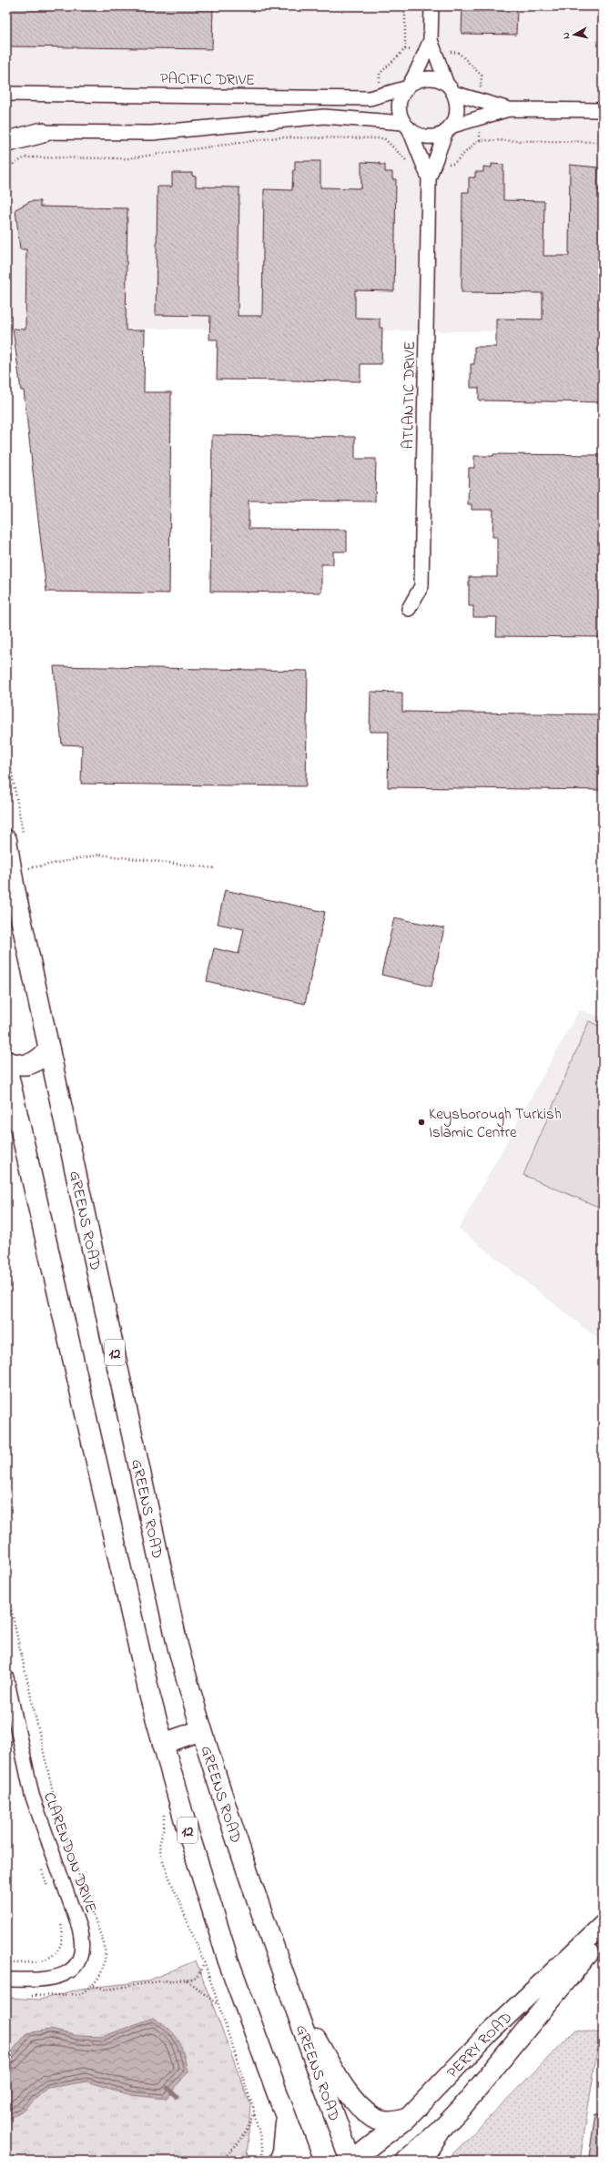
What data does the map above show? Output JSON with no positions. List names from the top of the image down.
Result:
{
  "streets": {
    "main road": ["GREENS ROAD", "12", "PERRY ROAD"],
    "street": ["PACIFIC DRIVE", "ATLANTIC DRIVE", "CLARENDON DRIVE"]
  },
  "crossings": [
    ["PACIFIC DRIVE", "ATLANTIC DRIVE"],
    ["GREENS ROAD", "PERRY ROAD"]
  ],
  "places": ["Keysborough Turkish Islamic Centre"],
  "north": "left"
}
